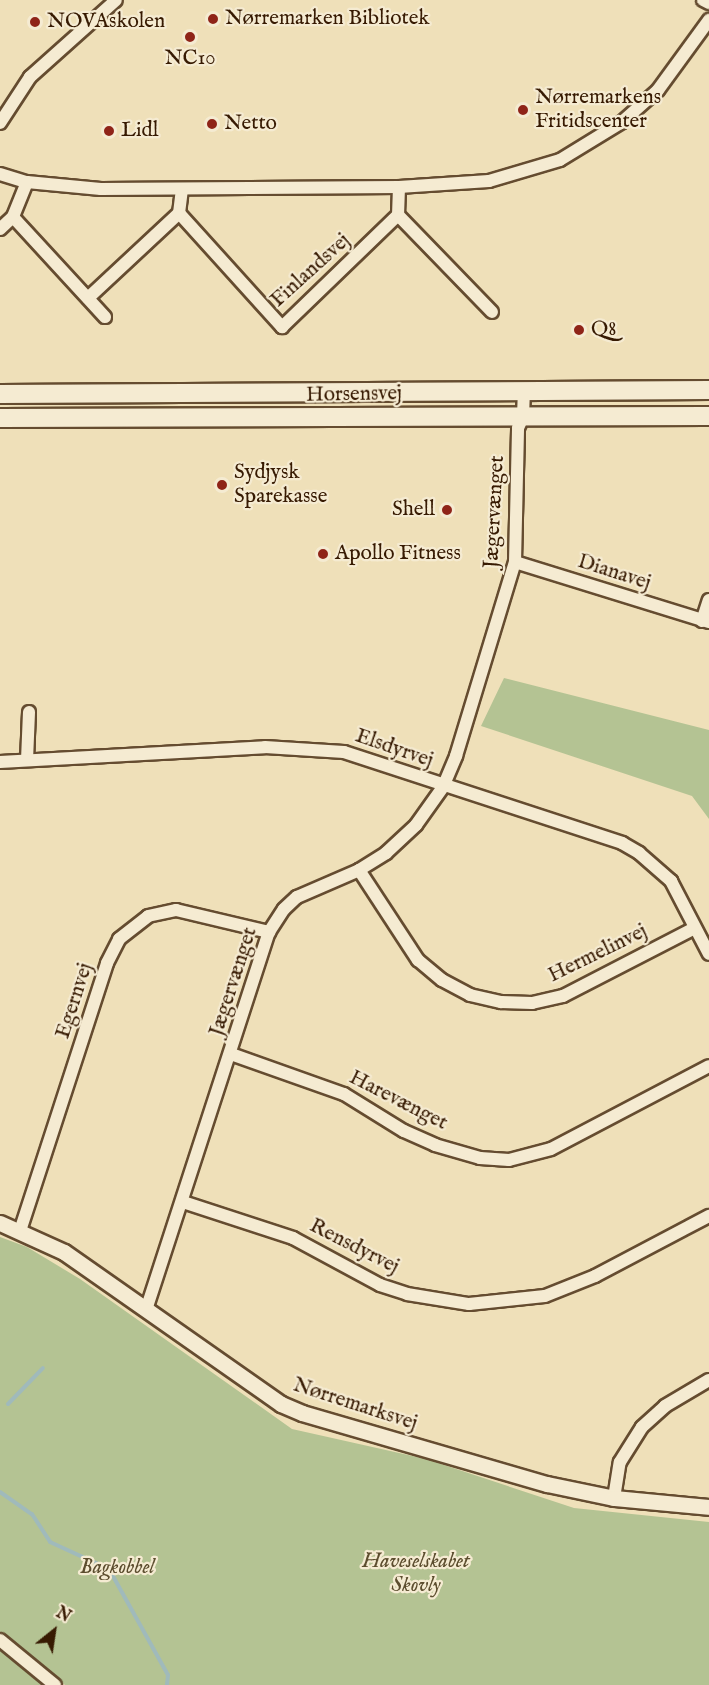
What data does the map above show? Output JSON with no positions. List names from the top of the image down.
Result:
{
  "streets": {
    "main road": ["Horsensvej"],
    "street": [
      "Finlandsvej",
      "Jægervænget",
      "Dianavej",
      "Elsdyrvej",
      "Hermelinvej",
      "Egernvej",
      "Harevænget",
      "Rensdyrvej",
      "Nørremarksvej"
    ]
  },
  "crossings": [
    ["Horsensvej", "Jægervænget"],
    ["Jægervænget", "Dianavej"],
    ["Jægervænget", "Elsdyrvej"],
    ["Jægervænget", "Hermelinvej"],
    ["Jægervænget", "Egernvej"],
    ["Jægervænget", "Harevænget"],
    ["Jægervænget", "Rensdyrvej"],
    ["Jægervænget", "Nørremarksvej"],
    ["Elsdyrvej", "Hermelinvej"],
    ["Egernvej", "Nørremarksvej"]
  ],
  "parks": ["Haveselskabet Skovly", "Bagkobbel"],
  "places": [
    "Nørremarken Bibliotek",
    "NOVAskolen",
    "NC10",
    "Nørremarkens Fritidscenter",
    "Netto",
    "Lidl",
    "Q8",
    "Sydjysk Sparekasse",
    "Shell",
    "Apollo Fitness"
  ],
  "north": "top right"
}
